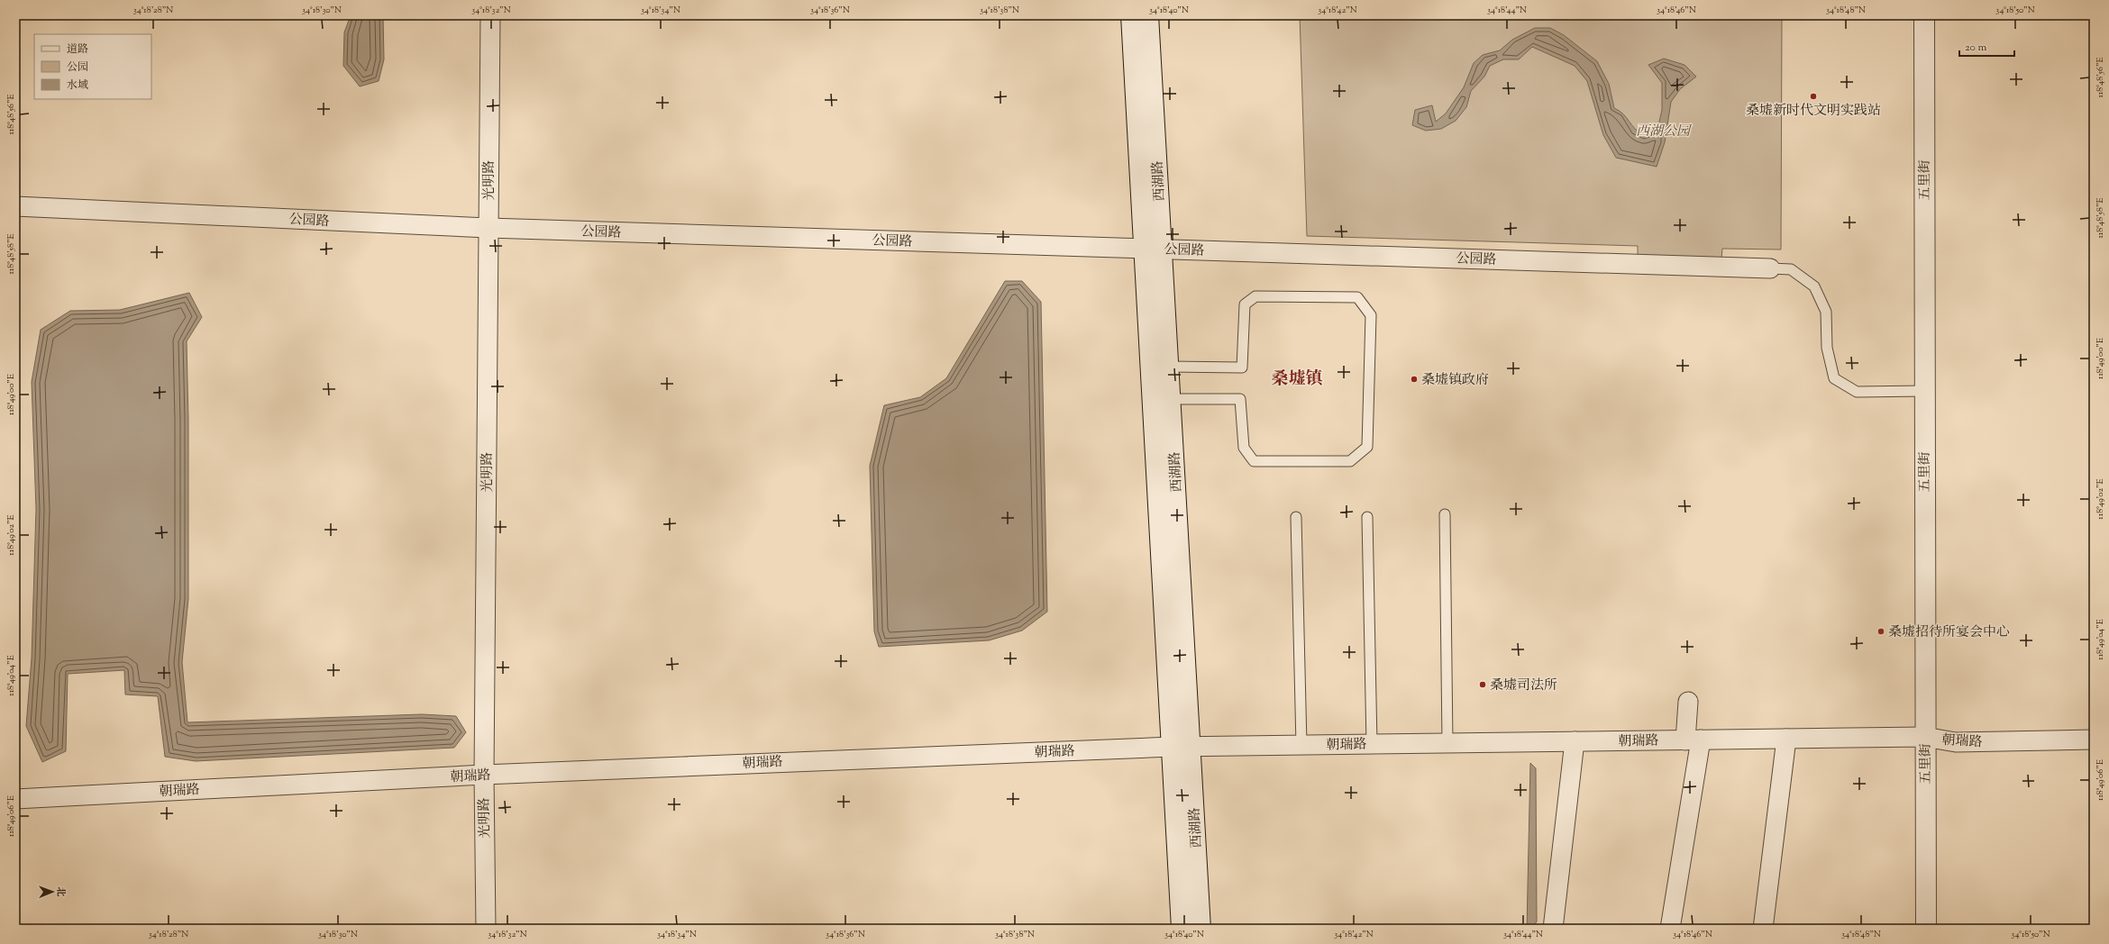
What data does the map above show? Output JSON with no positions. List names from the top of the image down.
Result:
{
  "streets": {
    "main road": ["五里街", "西湖路"],
    "street": ["光明路", "公园路", "朝瑞路"]
  },
  "crossings": [
    ["光明路", "公园路"],
    ["光明路", "朝瑞路"],
    ["五里街", "朝瑞路"],
    ["西湖路", "公园路"],
    ["西湖路", "朝瑞路"]
  ],
  "districts": ["桑墟镇"],
  "parks": ["西湖公园"],
  "places": [
    "桑墟新时代文明实践站",
    "桑墟镇政府",
    "桑墟招待所宴会中心",
    "桑墟司法所"
  ],
  "legend": ["道路", "公园", "水域"],
  "scale_bar": "20 m",
  "north": "right",
  "coordinates": [
    "34°18'28\"N",
    "34°18'30\"N",
    "34°18'32\"N",
    "34°18'34\"N",
    "34°18'36\"N",
    "34°18'38\"N",
    "34°18'40\"N",
    "34°18'42\"N",
    "34°18'44\"N",
    "34°18'46\"N",
    "34°18'48\"N",
    "34°18'50\"N",
    "118°48'56\"E",
    "118°48'58\"E",
    "118°49'00\"E",
    "118°49'02\"E",
    "118°49'04\"E",
    "118°49'06\"E"
  ]
}
